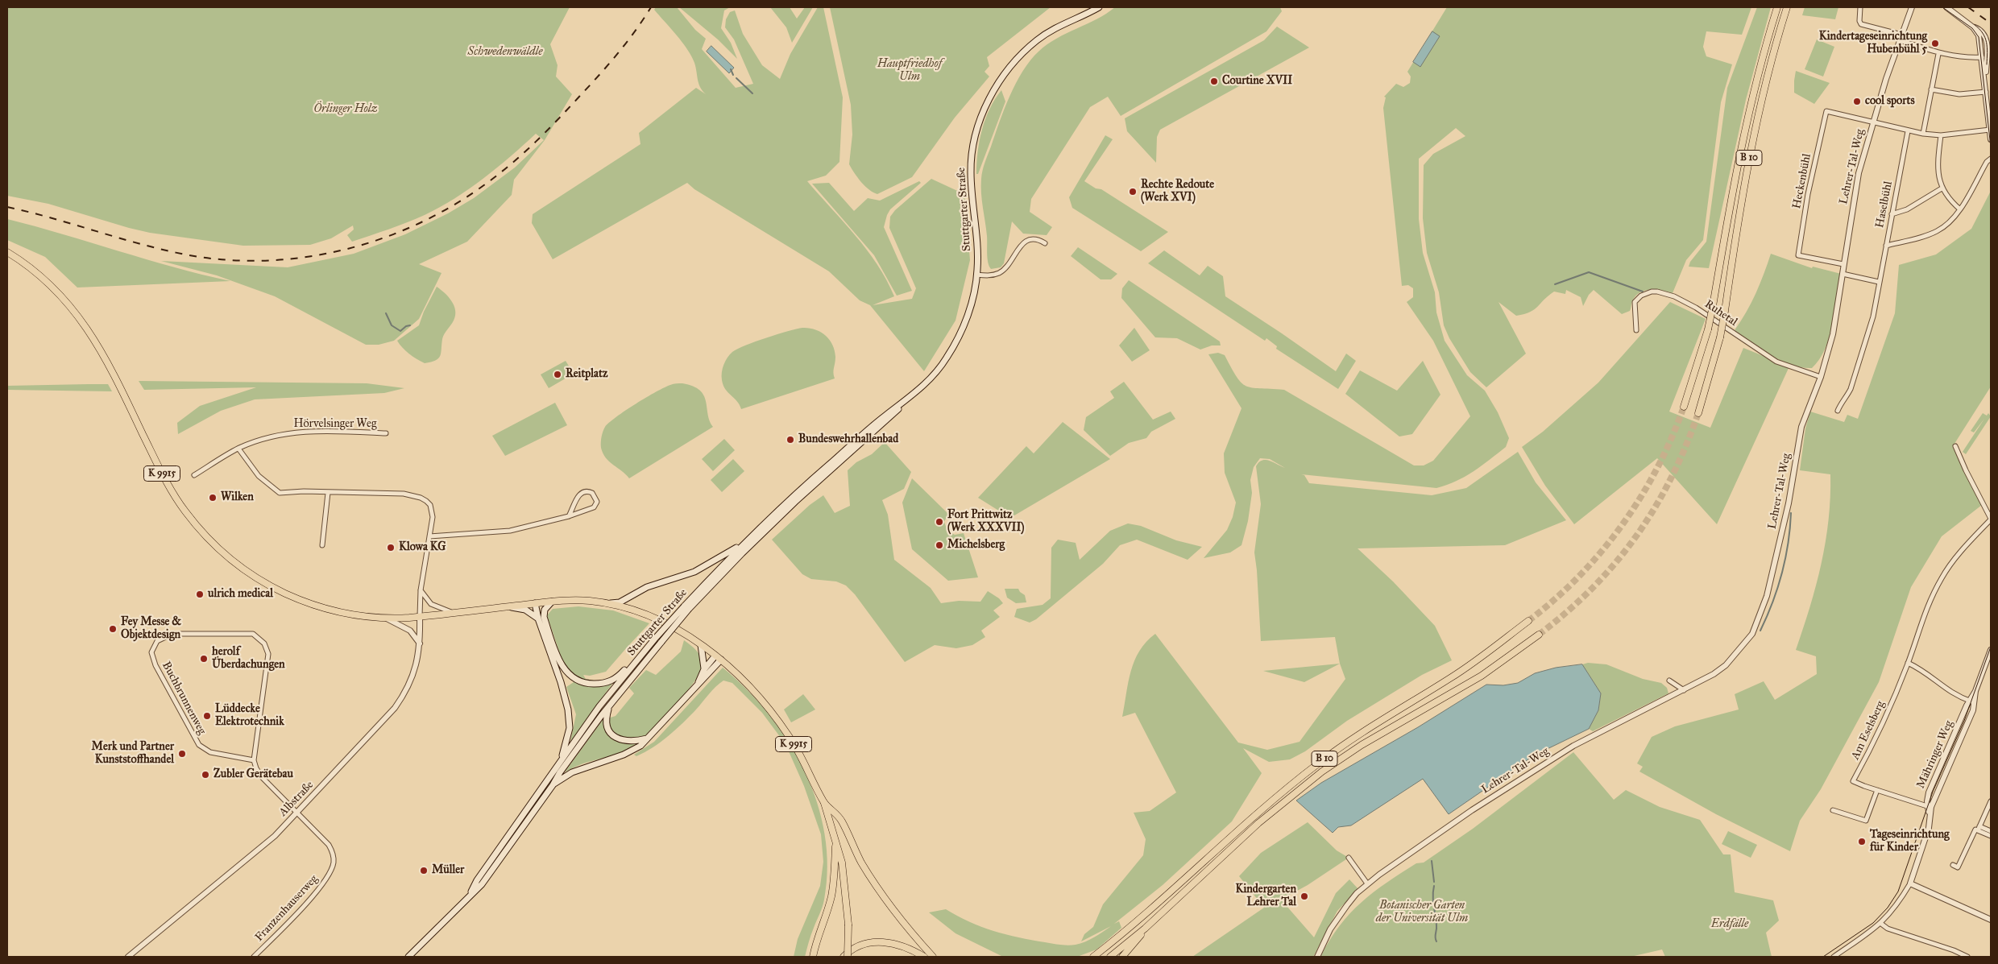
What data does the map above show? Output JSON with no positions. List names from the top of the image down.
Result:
{
  "streets": {
    "main road": ["B 10", "Stuttgarter Straße", "K 9915"],
    "street": [
      "Lehrer-Tal-Weg",
      "Heckenbühl",
      "Haselbühl",
      "Ruhetal",
      "Hörvelsinger Weg",
      "Buchbrunnenweg",
      "Am Eselsberg",
      "Mähringer Weg",
      "Albstraße",
      "Franzenhauserweg"
    ]
  },
  "crossings": [
    ["Lehrer-Tal-Weg", "Heckenbühl"],
    ["Lehrer-Tal-Weg", "Ruhetal"],
    ["K 9915", "Albstraße"],
    ["Am Eselsberg", "Mähringer Weg"],
    ["Albstraße", "Franzenhauserweg"]
  ],
  "parks": [
    "Schwedenwäldle",
    "Hauptfriedhof Ulm",
    "Örlinger Holz",
    "Botanischer Garten der Universität Ulm",
    "Erdfälle"
  ],
  "places": [
    "Kindertageseinrichtung Hubenbühl 5",
    "Courtine XVII",
    "cool sports",
    "Rechte Redoute (Werk XVI)",
    "Reitplatz",
    "Bundeswehrhallenbad",
    "Wilken",
    "Fort Prittwitz (Werk XXXVII)",
    "Michelsberg",
    "Klowa KG",
    "ulrich medical",
    "Fey Messe & Objektdesign",
    "herolf Überdachungen",
    "Lüddecke Elektrotechnik",
    "Merk und Partner Kunststoffhandel",
    "Zubler Gerätebau",
    "Tageseinrichtung für Kinder",
    "Müller",
    "Kindergarten Lehrer Tal"
  ]
}
